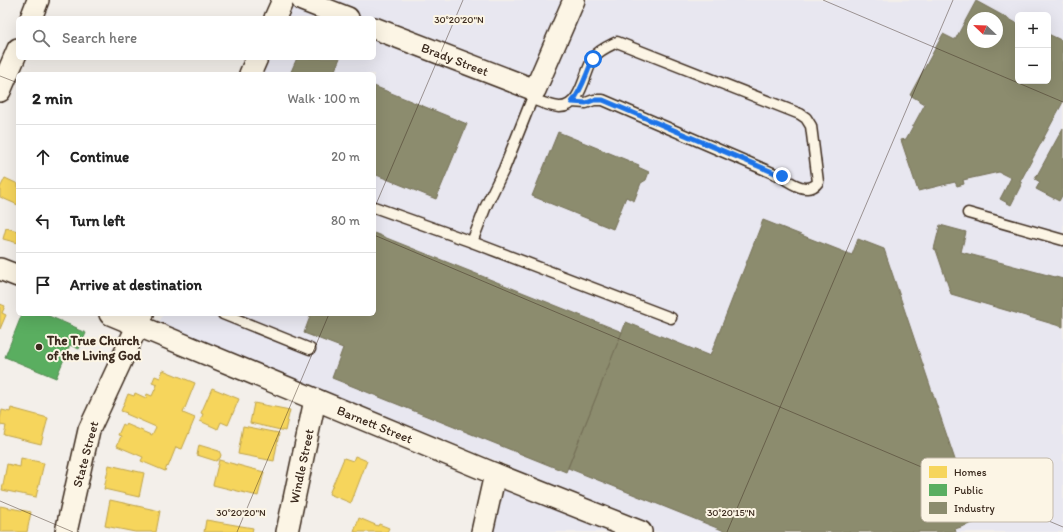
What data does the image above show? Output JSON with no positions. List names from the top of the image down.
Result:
{
  "streets": {
    "street": [
      "Brady Street",
      "Barnett Street",
      "State Street",
      "Windle Street"
    ]
  },
  "crossings": [
    ["Barnett Street", "State Street"],
    ["Barnett Street", "Windle Street"]
  ],
  "places": ["The True Church of the Living God"],
  "legend": ["Homes", "Public", "Industry"],
  "north": "top left",
  "page": {
    "map_buttons": ["+", "−"],
    "search": "Search here",
    "heading": ["2 min", "Walk · 100 m"],
    "list": [
      ["Continue", "20 m"],
      ["Turn left", "80 m"],
      "Arrive at destination"
    ]
  },
  "coordinates": ["30°20'20\"N", "30°20'15\"N"]
}
